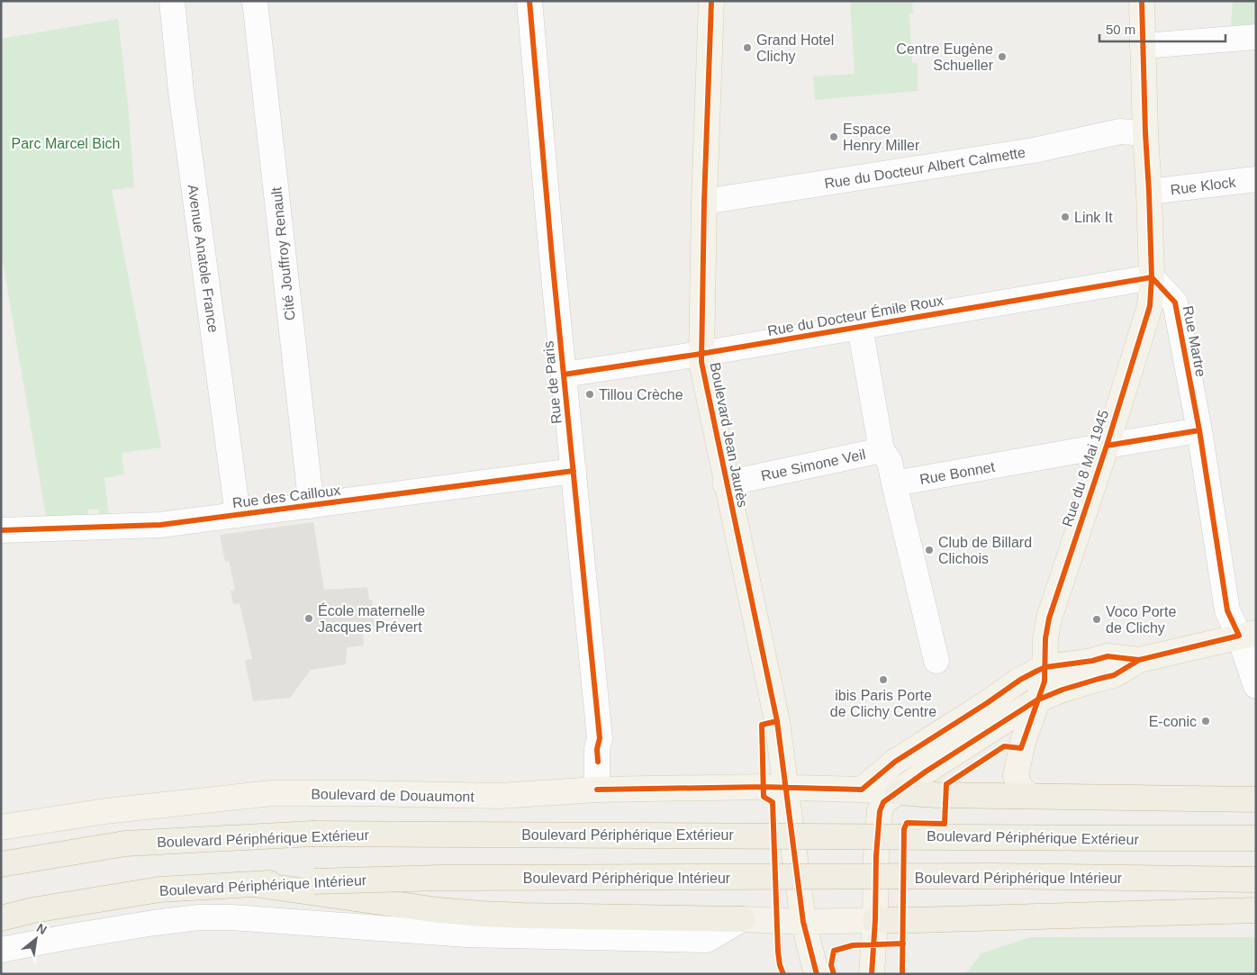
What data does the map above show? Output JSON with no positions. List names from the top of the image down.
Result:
{
  "streets": {
    "highway": ["Boulevard Périphérique Extérieur", "Boulevard Périphérique Intérieur"],
    "main road": ["Boulevard Jean Jaurès", "Rue du 8 Mai 1945", "Boulevard de Douaumont"],
    "street": [
      "Rue du Docteur Albert Calmette",
      "Rue Klock",
      "Cité Jouffroy Renault",
      "Avenue Anatole France",
      "Rue du Docteur Émile Roux",
      "Rue Martre",
      "Rue de Paris",
      "Rue Simone Veil",
      "Rue Bonnet",
      "Rue des Cailloux"
    ]
  },
  "crossings": [
    ["Rue du Docteur Albert Calmette", "Boulevard Jean Jaurès"],
    ["Cité Jouffroy Renault", "Rue des Cailloux"],
    ["Avenue Anatole France", "Rue des Cailloux"],
    ["Rue du Docteur Émile Roux", "Rue Martre"],
    ["Rue du Docteur Émile Roux", "Rue de Paris"],
    ["Rue du Docteur Émile Roux", "Boulevard Jean Jaurès"],
    ["Rue du Docteur Émile Roux", "Rue Simone Veil"],
    ["Rue du Docteur Émile Roux", "Rue du 8 Mai 1945"],
    ["Rue Martre", "Rue du 8 Mai 1945"],
    ["Rue Martre", "Rue Bonnet"],
    ["Rue de Paris", "Rue des Cailloux"],
    ["Rue de Paris", "Boulevard de Douaumont"],
    ["Boulevard Jean Jaurès", "Rue Simone Veil"],
    ["Boulevard Jean Jaurès", "Boulevard de Douaumont"],
    ["Rue du 8 Mai 1945", "Rue Bonnet"]
  ],
  "parks": ["Parc Marcel Bich"],
  "places": [
    "Grand Hotel Clichy",
    "Centre Eugène Schueller",
    "Espace Henry Miller",
    "Link It",
    "Tillou Crèche",
    "Club de Billard Clichois",
    "École maternelle Jacques Prévert",
    "Voco Porte de Clichy",
    "ibis Paris Porte de Clichy Centre",
    "E-conic"
  ],
  "scale_bar": "50 m",
  "north": "top right"
}
